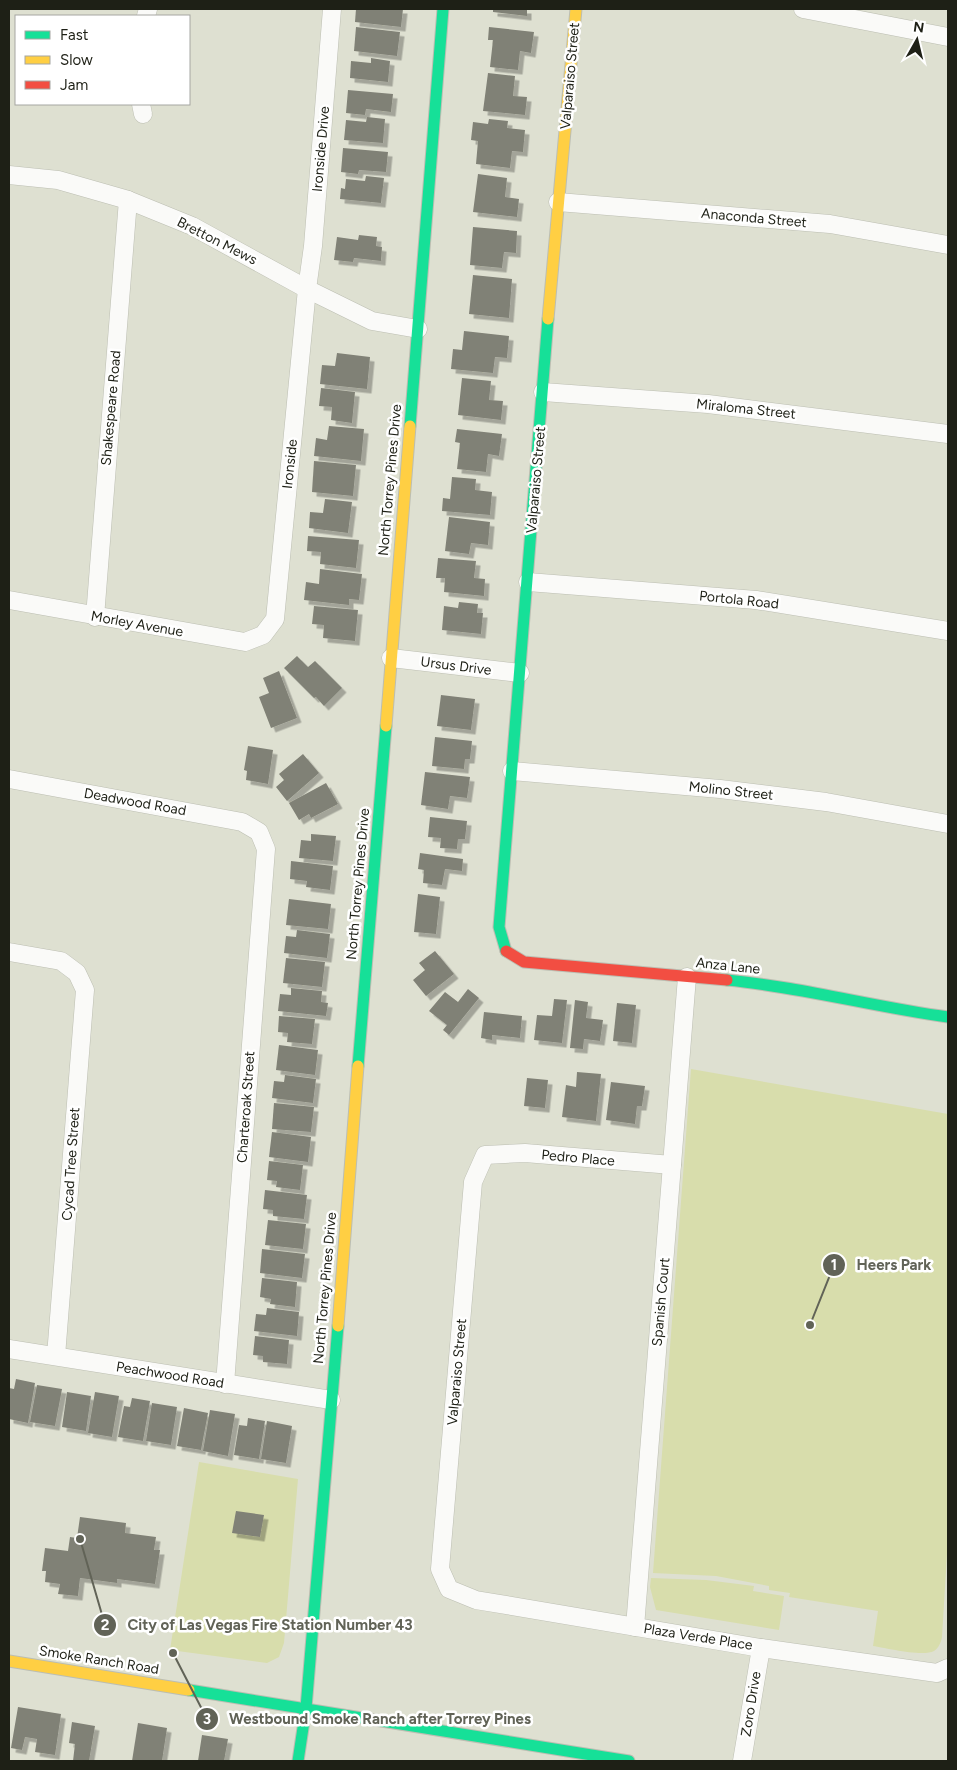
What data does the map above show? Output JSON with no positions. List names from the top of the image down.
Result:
{
  "streets": {
    "main road": [
      "Valparaiso Street",
      "North Torrey Pines Drive",
      "Anza Lane",
      "Smoke Ranch Road"
    ],
    "street": [
      "Ironside Drive",
      "Anaconda Street",
      "Bretton Mews",
      "Shakespeare Road",
      "Miraloma Street",
      "Ironside",
      "Portola Road",
      "Morley Avenue",
      "Ursus Drive",
      "Molino Street",
      "Deadwood Road",
      "Charteroak Street",
      "Pedro Place",
      "Cycad Tree Street",
      "Spanish Court",
      "Peachwood Road",
      "Plaza Verde Place",
      "Zoro Drive"
    ]
  },
  "crossings": [
    ["Valparaiso Street", "Anaconda Street"],
    ["Valparaiso Street", "Miraloma Street"],
    ["Valparaiso Street", "Portola Road"],
    ["Valparaiso Street", "Ursus Drive"],
    ["Valparaiso Street", "Molino Street"],
    ["Valparaiso Street", "Anza Lane"],
    ["Valparaiso Street", "Pedro Place"],
    ["Valparaiso Street", "Plaza Verde Place"],
    ["Ironside Drive", "Bretton Mews"],
    ["Ironside Drive", "Ironside"],
    ["Bretton Mews", "Shakespeare Road"],
    ["Bretton Mews", "Ironside"],
    ["Bretton Mews", "North Torrey Pines Drive"],
    ["Shakespeare Road", "Morley Avenue"],
    ["Ironside", "Morley Avenue"],
    ["North Torrey Pines Drive", "Ursus Drive"],
    ["North Torrey Pines Drive", "Peachwood Road"],
    ["North Torrey Pines Drive", "Smoke Ranch Road"],
    ["Deadwood Road", "Charteroak Street"],
    ["Anza Lane", "Spanish Court"],
    ["Charteroak Street", "Peachwood Road"],
    ["Pedro Place", "Spanish Court"],
    ["Cycad Tree Street", "Peachwood Road"],
    ["Spanish Court", "Plaza Verde Place"],
    ["Plaza Verde Place", "Zoro Drive"]
  ],
  "places": ["Heers Park", "City of Las Vegas Fire Station Number 43", "Westbound Smoke Ranch after Torrey Pines"],
  "legend": ["Fast", "Slow", "Jam"],
  "north": "top"
}
